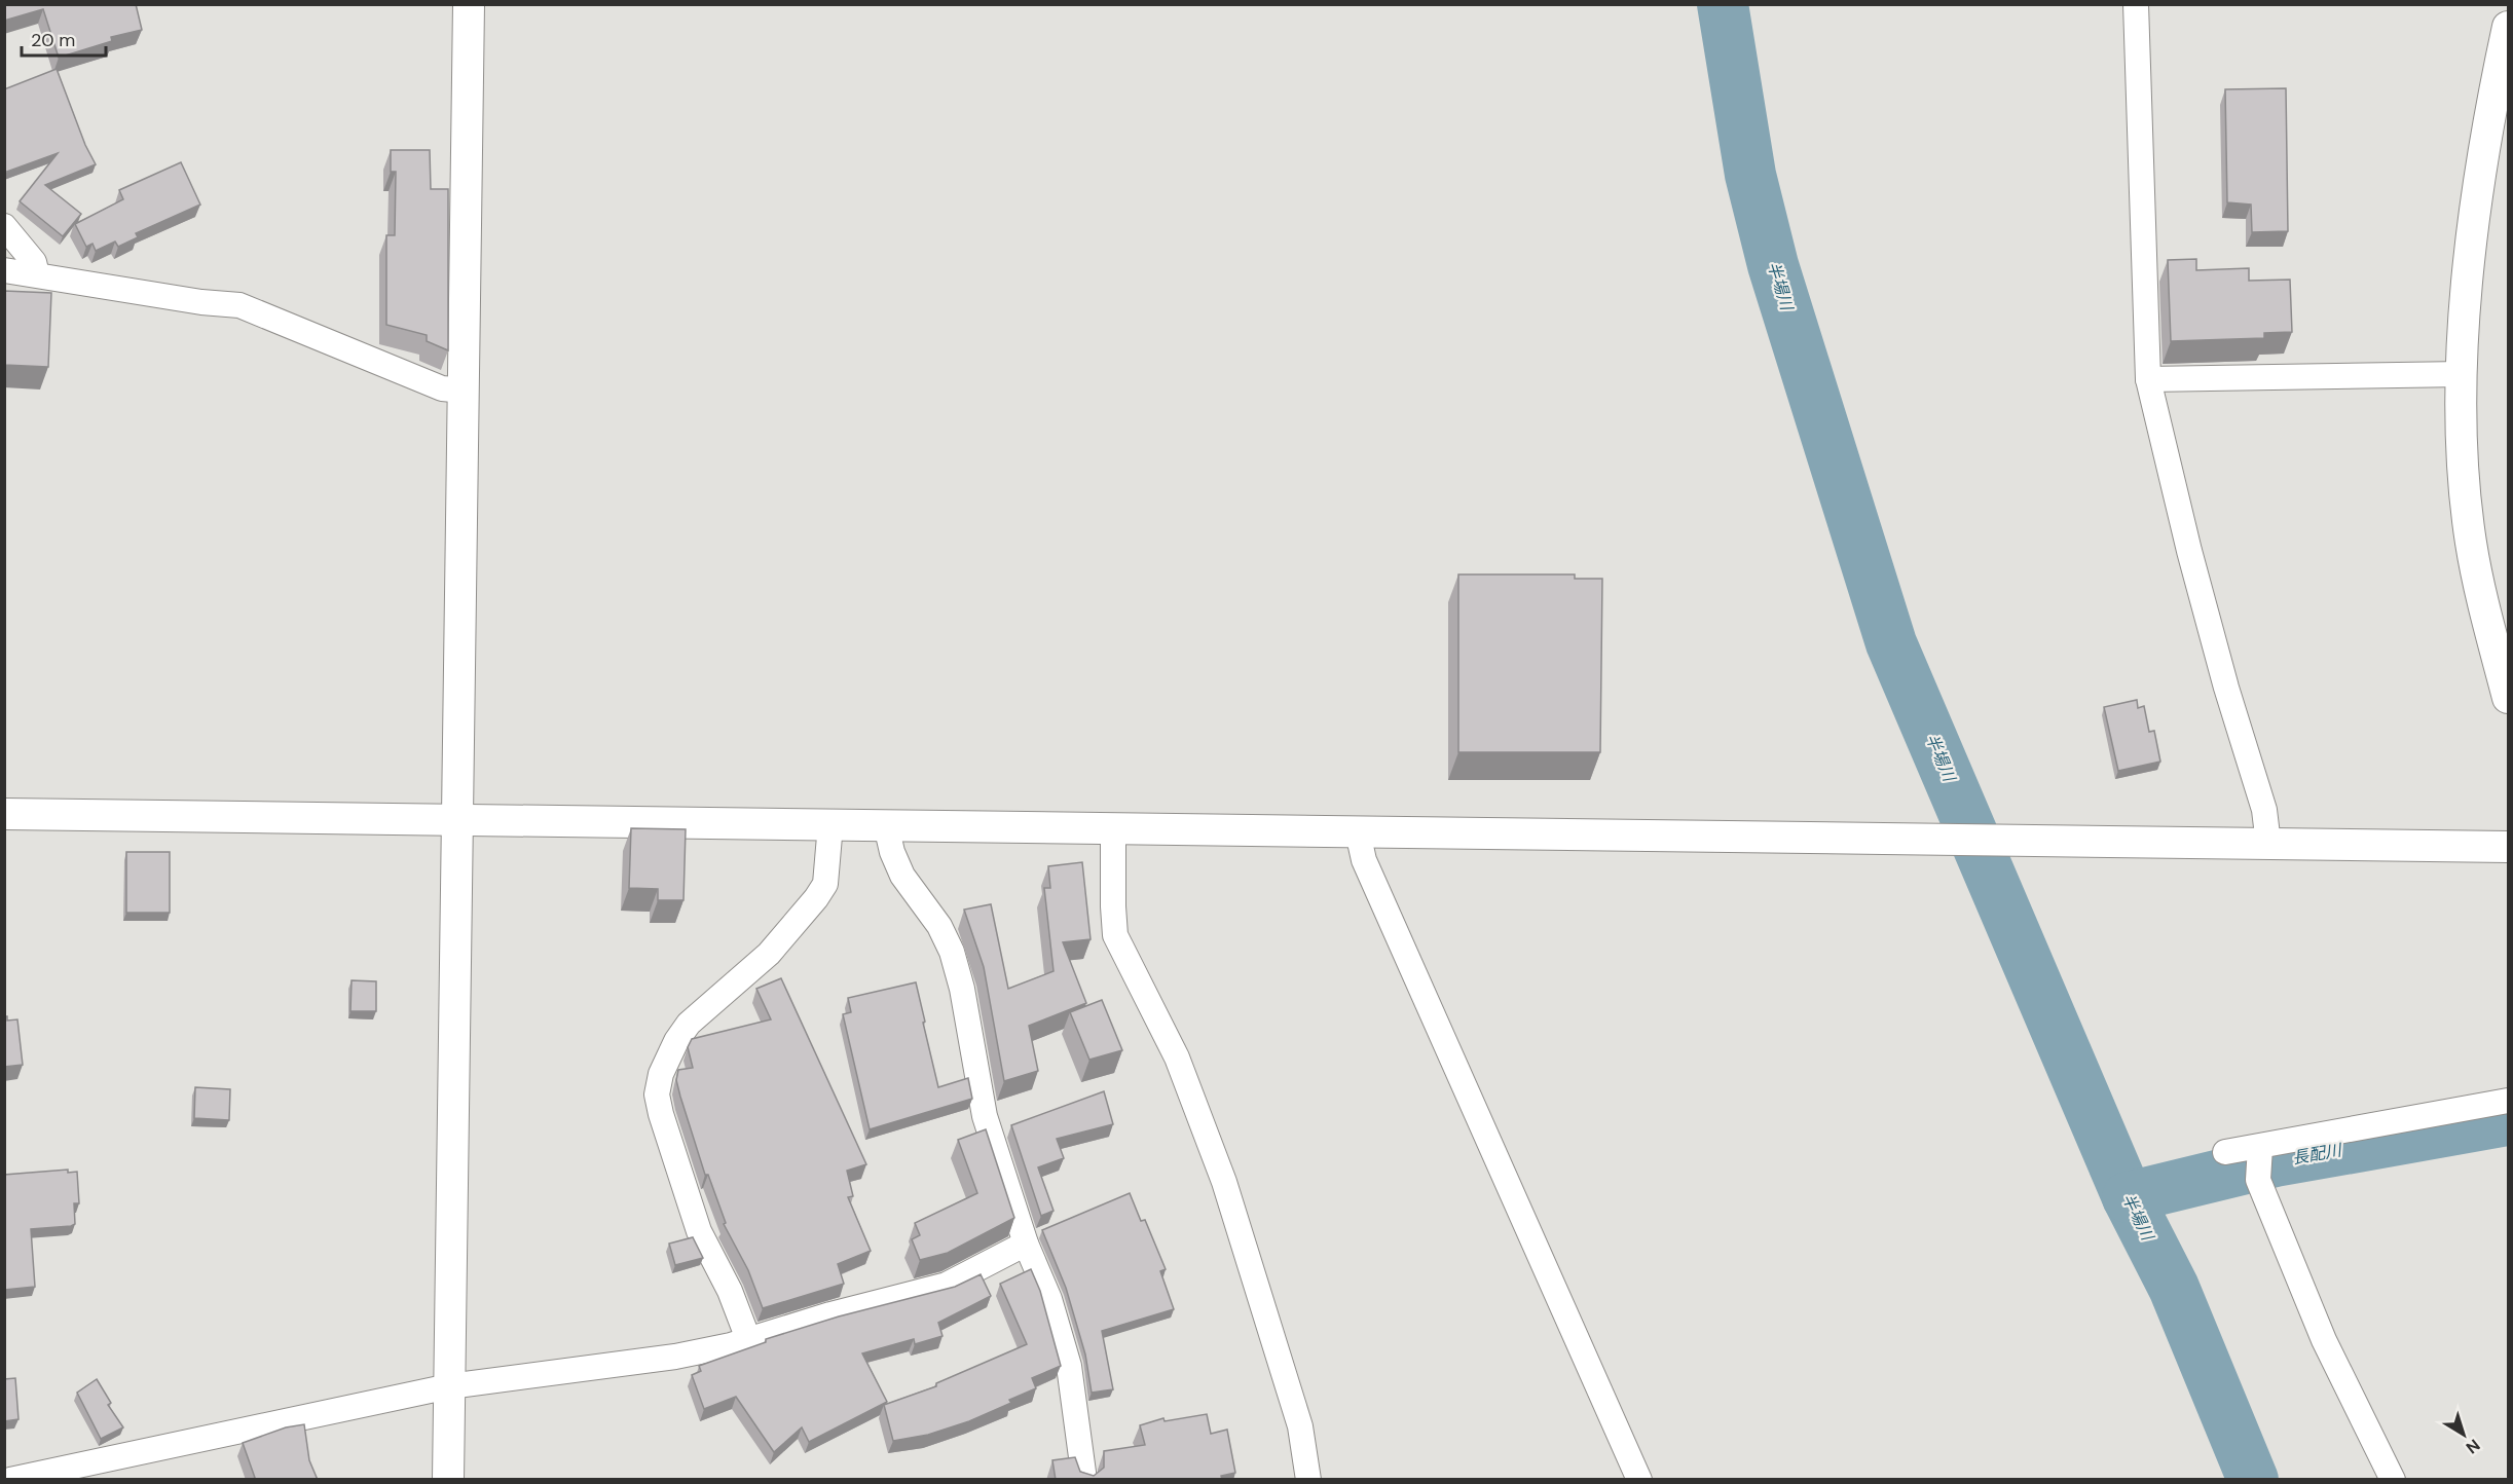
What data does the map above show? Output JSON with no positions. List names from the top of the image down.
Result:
{
  "water": ["半場川", "長配川"],
  "scale_bar": "20 m",
  "north": "bottom right"
}
